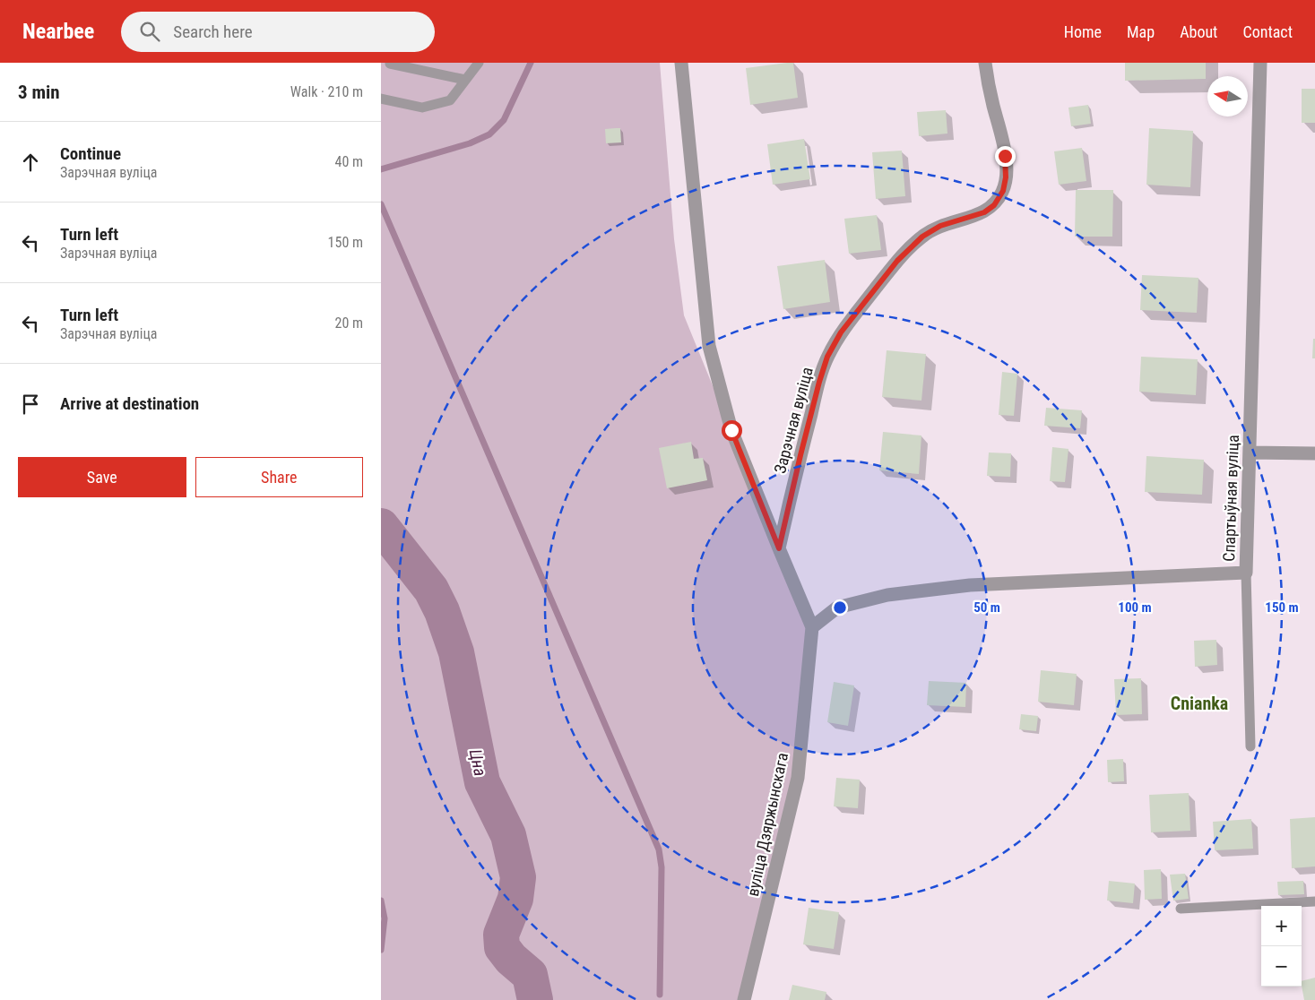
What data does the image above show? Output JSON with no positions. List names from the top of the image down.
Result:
{
  "streets": {
    "street": ["Зарэчная вуліца", "Спартыўная вуліца", "вуліца Дзяржынскага"]
  },
  "crossings": [
    ["Зарэчная вуліца", "Спартыўная вуліца"],
    ["Зарэчная вуліца", "вуліца Дзяржынскага"],
    ["Спартыўная вуліца", "вуліца Дзяржынскага"]
  ],
  "districts": ["Cnianka"],
  "water": ["Цна"],
  "north": "left",
  "page": {
    "header": "Nearbee",
    "search": "Search here",
    "nav": [
      "Home",
      "Map",
      "About",
      "Contact"
    ],
    "heading": ["3 min", "Walk · 210 m"],
    "list": [
      ["Continue", "Зарэчная вуліца", "40 m"],
      ["Turn left", "Зарэчная вуліца", "150 m"],
      ["Turn left", "Зарэчная вуліца", "20 m"],
      "Arrive at destination"
    ],
    "buttons": ["Save", "Share"],
    "map_buttons": ["+", "−"]
  },
  "rings": ["50 m", "100 m", "150 m"]
}
